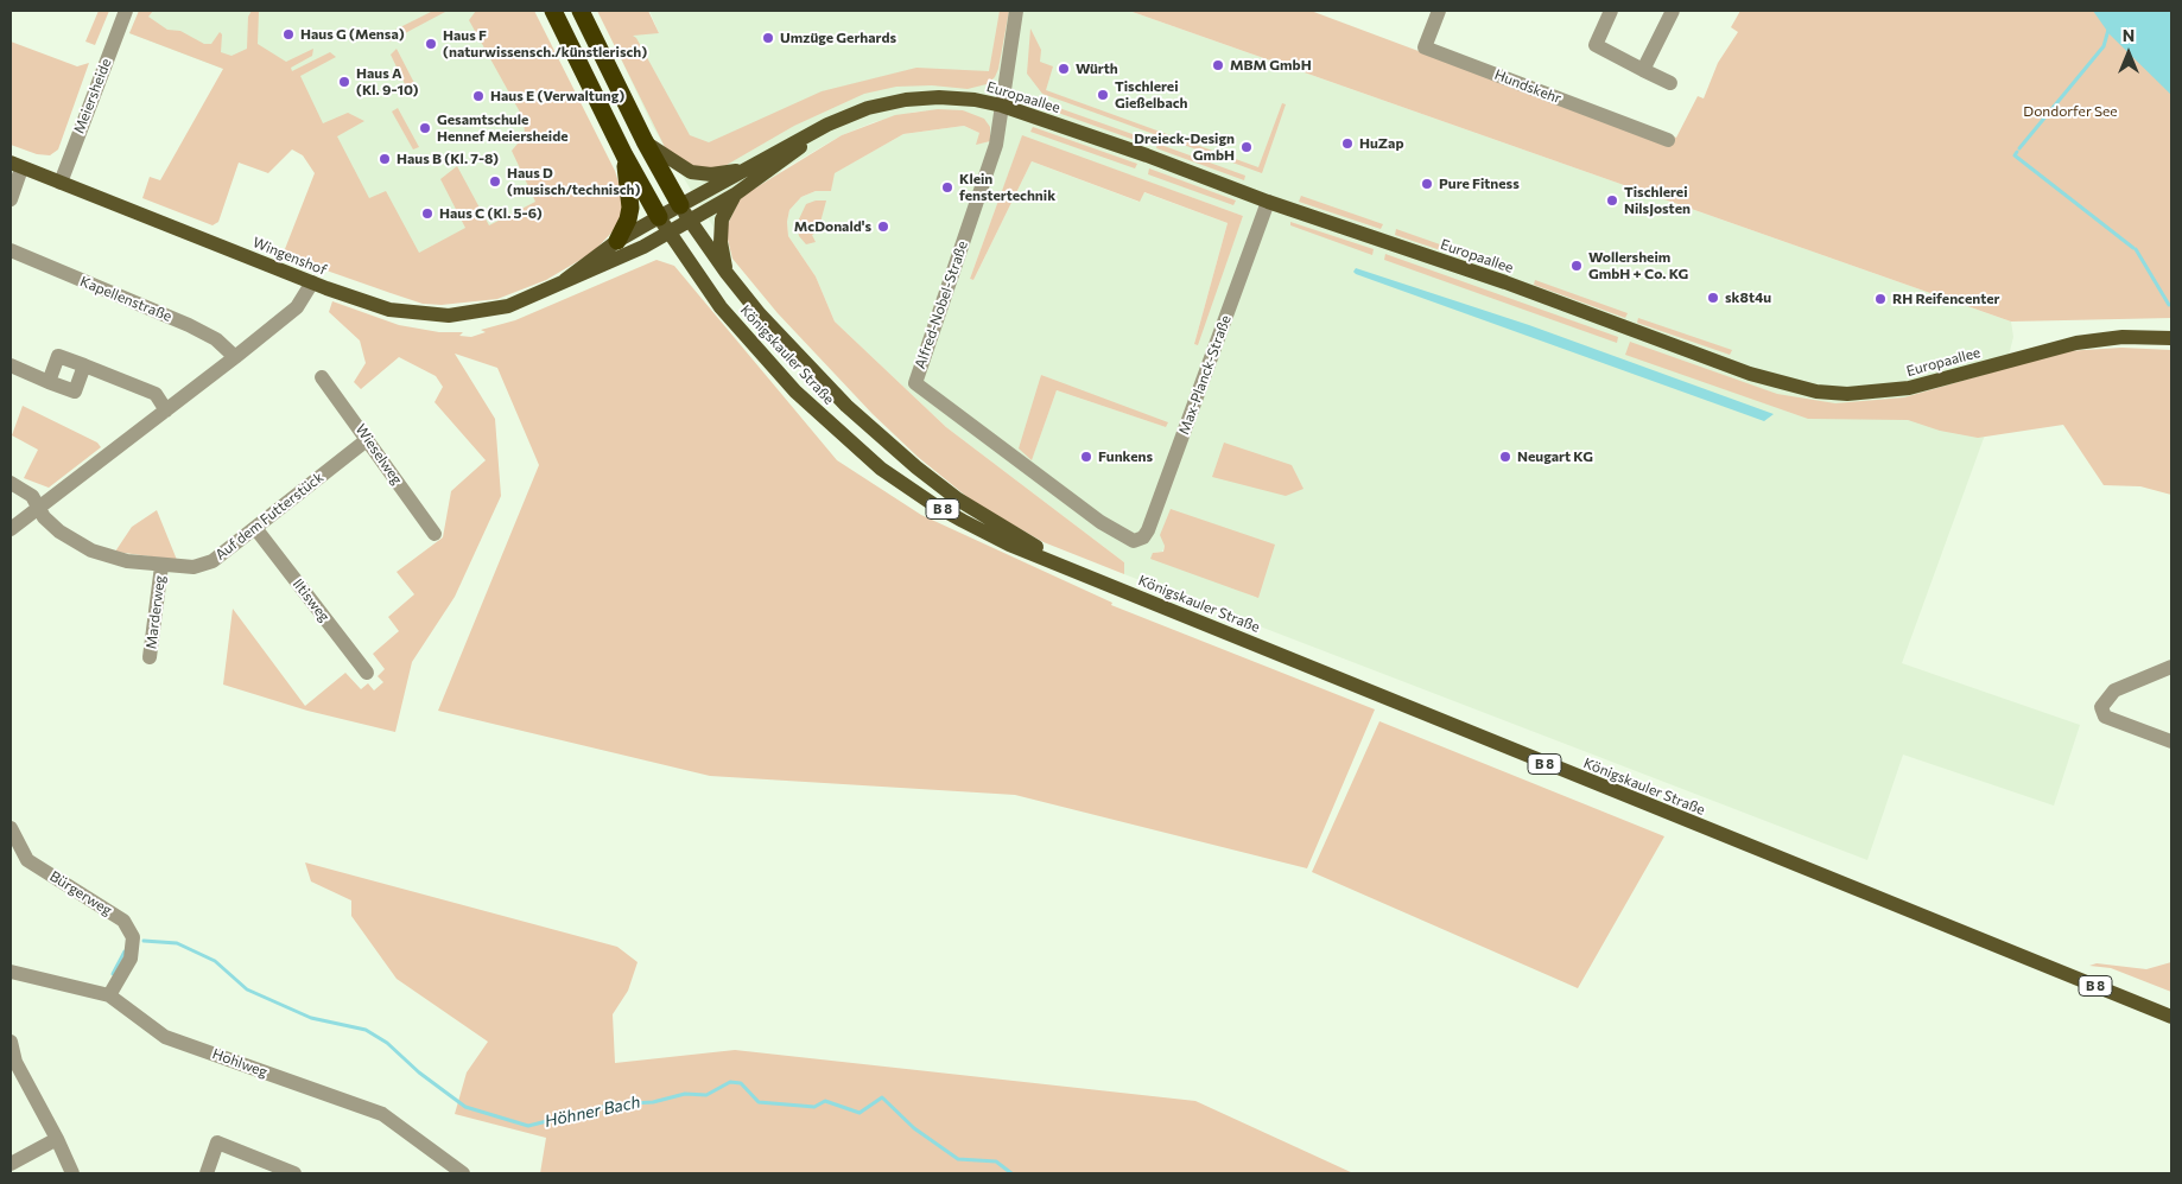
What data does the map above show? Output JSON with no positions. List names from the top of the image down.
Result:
{
  "streets": {
    "main road": [
      "Europaallee",
      "Wingenshof",
      "Königskauler Straße",
      "B 8"
    ],
    "street": [
      "Hundskehr",
      "Meiersheide",
      "Kapellenstraße",
      "Alfred-Nobel-Straße",
      "Max-Planck-Straße",
      "Wieselweg",
      "Auf dem Futterstück",
      "Iltisweg",
      "Marderweg",
      "Bürgerweg",
      "Hohlweg"
    ]
  },
  "crossings": [
    ["Meiersheide", "Wingenshof"],
    ["Europaallee", "Wingenshof"],
    ["Europaallee", "Alfred-Nobel-Straße"],
    ["Europaallee", "Max-Planck-Straße"],
    ["Europaallee", "B 8"],
    ["Wingenshof", "Königskauler Straße"],
    ["Wingenshof", "B 8"],
    ["Alfred-Nobel-Straße", "Max-Planck-Straße"],
    ["Königskauler Straße", "B 8"],
    ["Wieselweg", "Auf dem Futterstück"],
    ["Auf dem Futterstück", "Iltisweg"],
    ["Auf dem Futterstück", "Marderweg"],
    ["Bürgerweg", "Hohlweg"]
  ],
  "water": ["Höhner Bach"],
  "parks": ["Dondorfer See"],
  "places": [
    "Haus G (Mensa)",
    "Umzüge Gerhards",
    "Haus F (naturwissensch./künstlerisch)",
    "MBM GmbH",
    "Würth",
    "Haus A (Kl. 9-10)",
    "Tischlerei Gießelbach",
    "Haus E (Verwaltung)",
    "Gesamtschule Hennef Meiersheide",
    "HuZap",
    "Dreieck-Design GmbH",
    "Haus B (Kl. 7-8)",
    "Haus D (musisch/technisch)",
    "Pure Fitness",
    "Klein fenstertechnik",
    "Tischlerei NilsJosten",
    "Haus C (Kl. 5-6)",
    "McDonald's",
    "Wollersheim GmbH + Co. KG",
    "sk8t4u",
    "RH Reifencenter",
    "Funkens",
    "Neugart KG"
  ],
  "north": "top"
}
